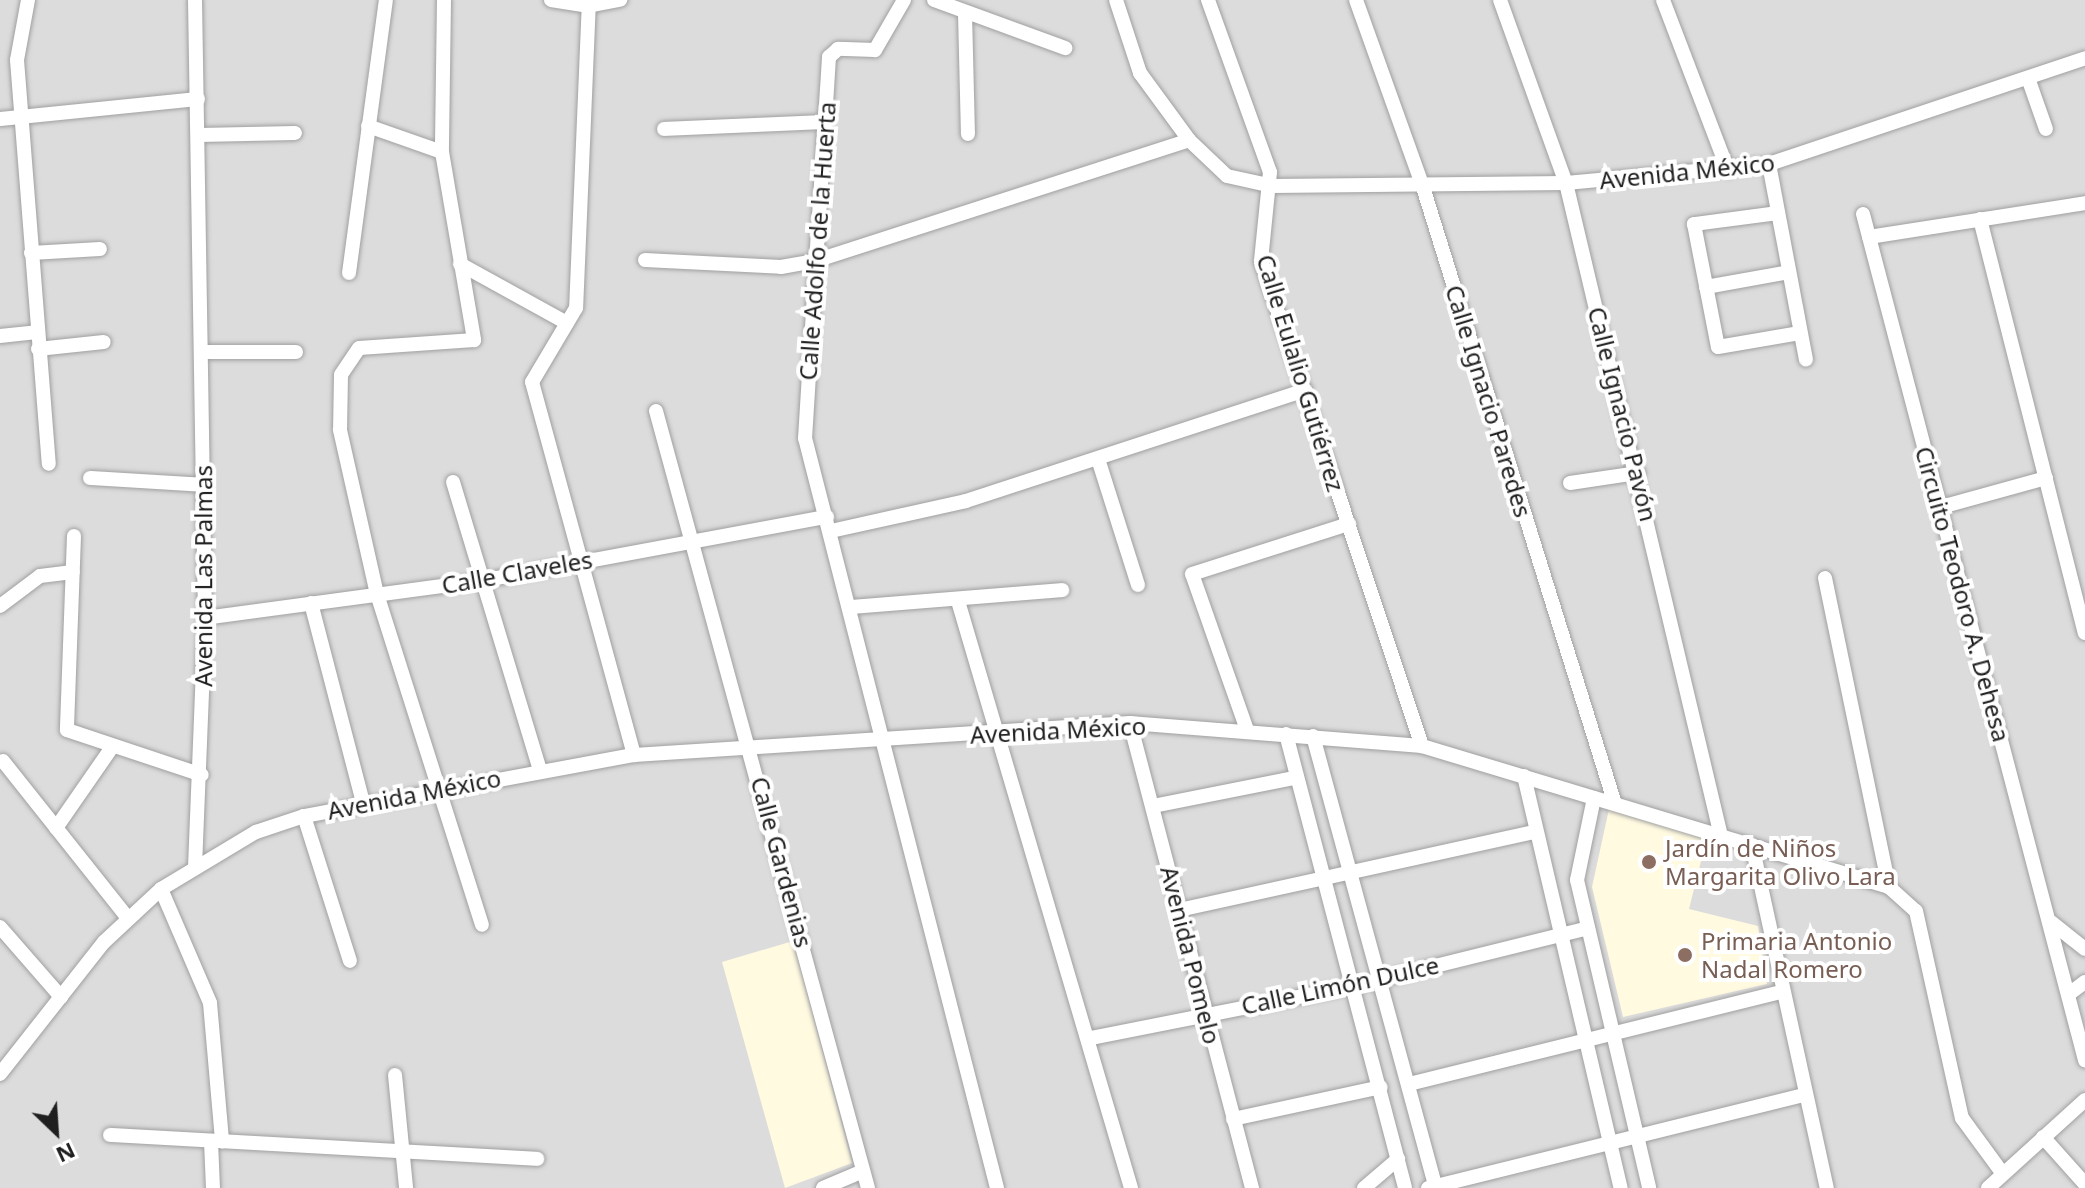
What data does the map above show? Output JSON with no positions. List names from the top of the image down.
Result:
{
  "streets": {
    "street": [
      "Avenida México",
      "Calle Adolfo de la Huerta",
      "Calle Eulalio Gutiérrez",
      "Calle Ignacio Paredes",
      "Calle Ignacio Pavón",
      "Calle Claveles",
      "Avenida Las Palmas",
      "Circuito Teodoro A. Dehesa",
      "Calle Gardenias",
      "Avenida Pomelo",
      "Calle Limón Dulce"
    ]
  },
  "crossings": [
    ["Avenida México", "Calle Adolfo de la Huerta"],
    ["Avenida México", "Calle Eulalio Gutiérrez"],
    ["Avenida México", "Calle Ignacio Paredes"],
    ["Avenida México", "Calle Ignacio Pavón"],
    ["Avenida México", "Avenida Las Palmas"],
    ["Avenida México", "Calle Gardenias"],
    ["Avenida México", "Avenida Pomelo"],
    ["Calle Adolfo de la Huerta", "Calle Claveles"],
    ["Calle Eulalio Gutiérrez", "Calle Claveles"],
    ["Calle Claveles", "Avenida Las Palmas"],
    ["Calle Claveles", "Calle Gardenias"],
    ["Avenida Pomelo", "Calle Limón Dulce"]
  ],
  "places": ["Jardín de Niños Margarita Olivo Lara", "Primaria Antonio Nadal Romero"],
  "north": "bottom right"
}
